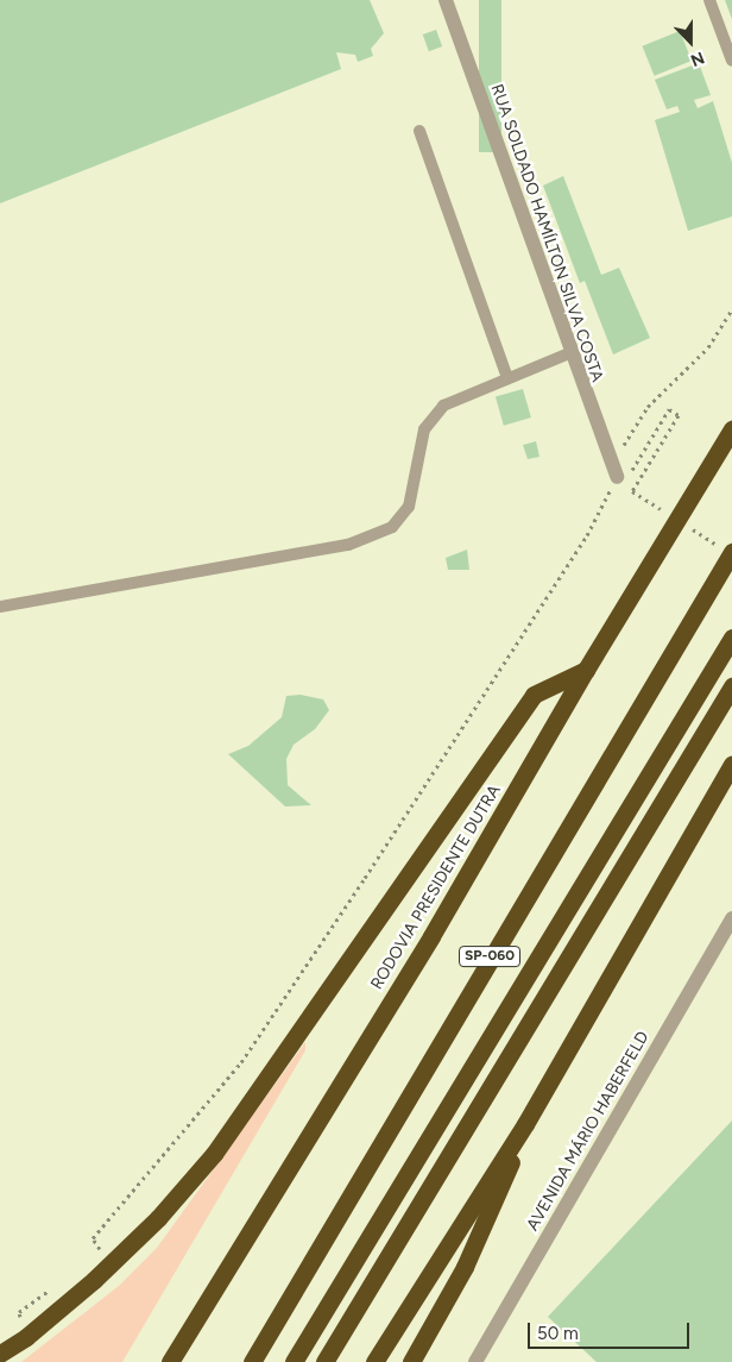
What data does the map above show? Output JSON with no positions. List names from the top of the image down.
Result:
{
  "streets": {
    "highway": ["RODOVIA PRESIDENTE DUTRA", "SP-060"],
    "street": ["RUA SOLDADO HAMÍLTON SILVA COSTA", "AVENIDA MÁRIO HABERFELD"]
  },
  "scale_bar": "50 m",
  "north": "bottom"
}
